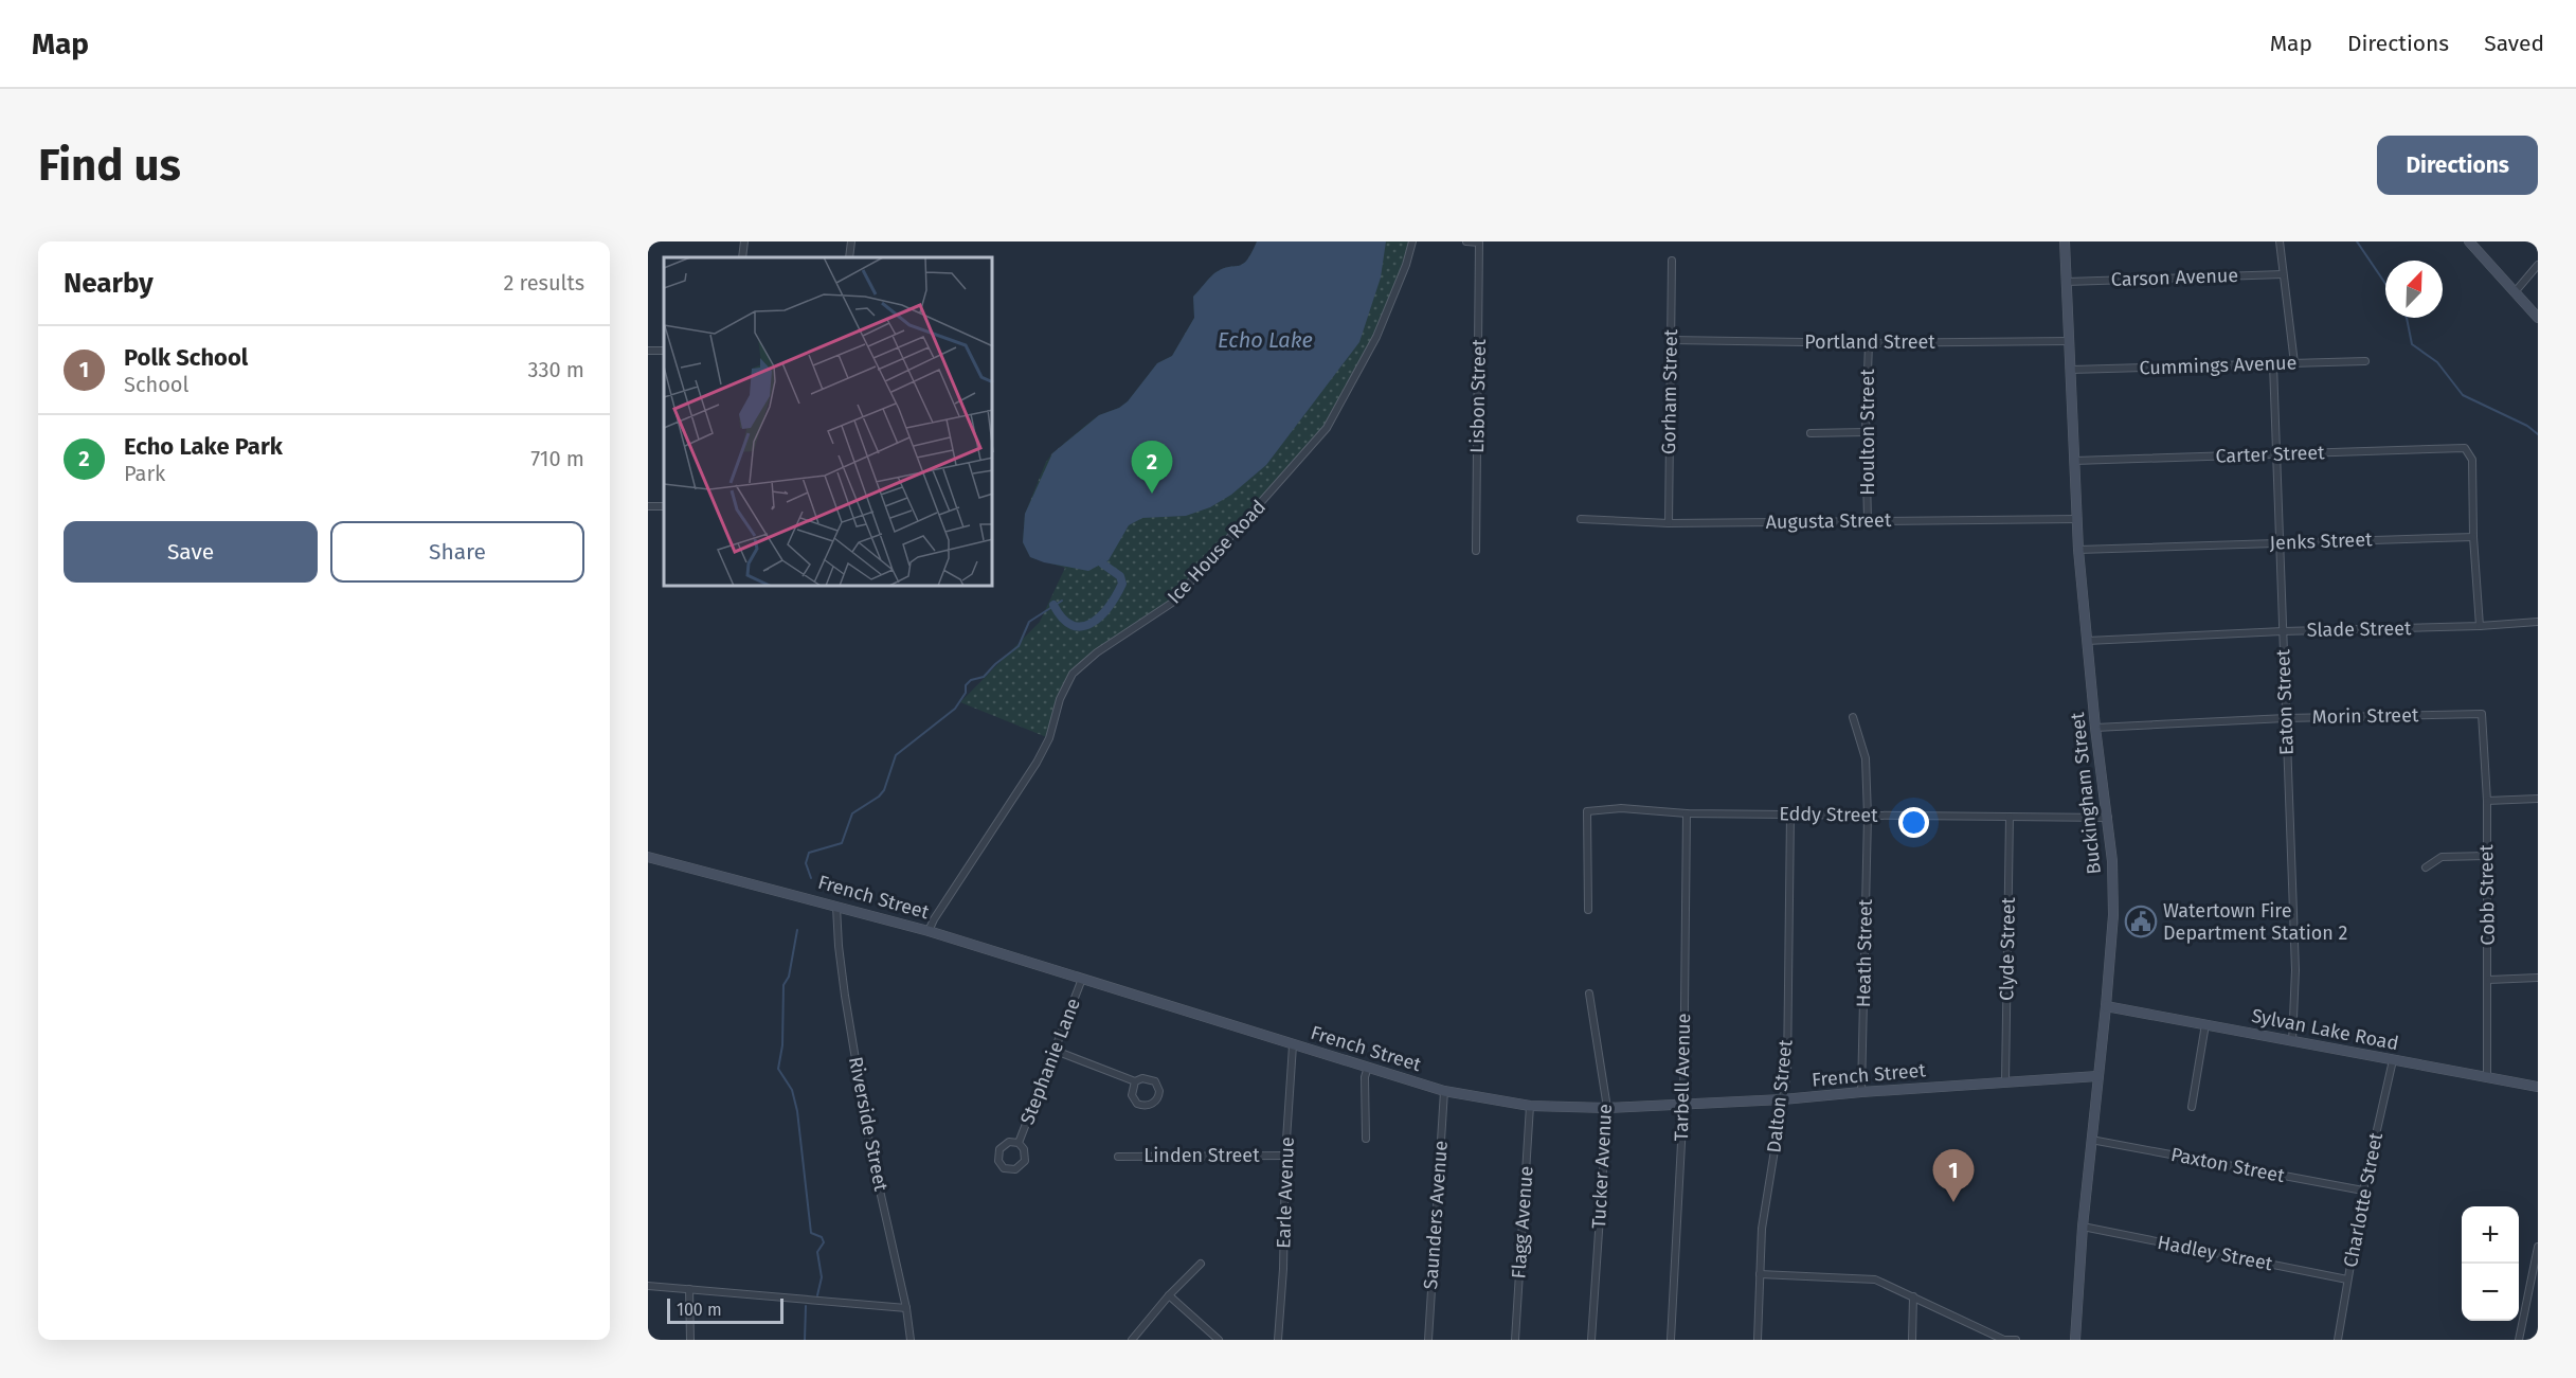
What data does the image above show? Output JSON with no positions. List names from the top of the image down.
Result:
{
  "streets": {
    "main road": ["Buckingham Street", "French Street", "Sylvan Lake Road"],
    "street": [
      "Carson Avenue",
      "Portland Street",
      "Cummings Avenue",
      "Gorham Street",
      "Lisbon Street",
      "Houlton Street",
      "Carter Street",
      "Augusta Street",
      "Jenks Street",
      "Ice House Road",
      "Slade Street",
      "Eaton Street",
      "Morin Street",
      "Eddy Street",
      "Cobb Street",
      "Clyde Street",
      "Heath Street",
      "Stephanie Lane",
      "Tarbell Avenue",
      "Dalton Street",
      "Riverside Street",
      "Linden Street",
      "Paxton Street",
      "Tucker Avenue",
      "Earle Avenue",
      "Charlotte Street",
      "Saunders Avenue",
      "Flagg Avenue",
      "Hadley Street"
    ]
  },
  "crossings": [
    ["Carson Avenue", "Buckingham Street"],
    ["Portland Street", "Gorham Street"],
    ["Portland Street", "Houlton Street"],
    ["Portland Street", "Buckingham Street"],
    ["Cummings Avenue", "Eaton Street"],
    ["Cummings Avenue", "Buckingham Street"],
    ["Gorham Street", "Augusta Street"],
    ["Houlton Street", "Augusta Street"],
    ["Carter Street", "Jenks Street"],
    ["Carter Street", "Eaton Street"],
    ["Carter Street", "Buckingham Street"],
    ["Augusta Street", "Buckingham Street"],
    ["Jenks Street", "Eaton Street"],
    ["Jenks Street", "Buckingham Street"],
    ["Ice House Road", "French Street"],
    ["Slade Street", "Eaton Street"],
    ["Slade Street", "Buckingham Street"],
    ["Eaton Street", "Morin Street"],
    ["Eaton Street", "Sylvan Lake Road"],
    ["Morin Street", "Buckingham Street"],
    ["Morin Street", "Cobb Street"],
    ["Buckingham Street", "Eddy Street"],
    ["Buckingham Street", "French Street"],
    ["Buckingham Street", "Sylvan Lake Road"],
    ["Buckingham Street", "Paxton Street"],
    ["Buckingham Street", "Hadley Street"],
    ["Eddy Street", "Clyde Street"],
    ["Eddy Street", "Heath Street"],
    ["Eddy Street", "Tarbell Avenue"],
    ["Eddy Street", "Dalton Street"],
    ["Cobb Street", "Sylvan Lake Road"],
    ["French Street", "Clyde Street"],
    ["French Street", "Heath Street"],
    ["French Street", "Stephanie Lane"],
    ["French Street", "Tarbell Avenue"],
    ["French Street", "Dalton Street"],
    ["French Street", "Riverside Street"],
    ["French Street", "Tucker Avenue"],
    ["French Street", "Earle Avenue"],
    ["French Street", "Saunders Avenue"],
    ["French Street", "Flagg Avenue"],
    ["Sylvan Lake Road", "Charlotte Street"],
    ["Linden Street", "Earle Avenue"],
    ["Paxton Street", "Charlotte Street"],
    ["Charlotte Street", "Hadley Street"]
  ],
  "water": ["Echo Lake"],
  "places": {
    "public building": ["Watertown Fire Department Station 2"]
  },
  "scale_bar": "100 m",
  "north": "top right",
  "page": {
    "header": "Map",
    "nav": ["Map", "Directions", "Saved"],
    "buttons": [
      "Directions",
      ["Save", "Share"]
    ],
    "title": "Find us",
    "heading": ["Nearby", "2 results"],
    "list": [
      {
        "mark": "1",
        "name": "Polk School",
        "note": "School",
        "value": "330 m"
      },
      {
        "mark": "2",
        "name": "Echo Lake Park",
        "note": "Park",
        "value": "710 m"
      }
    ],
    "pins": ["2", "1"],
    "map_buttons": ["+", "−"],
    "scale": "100 m"
  }
}
